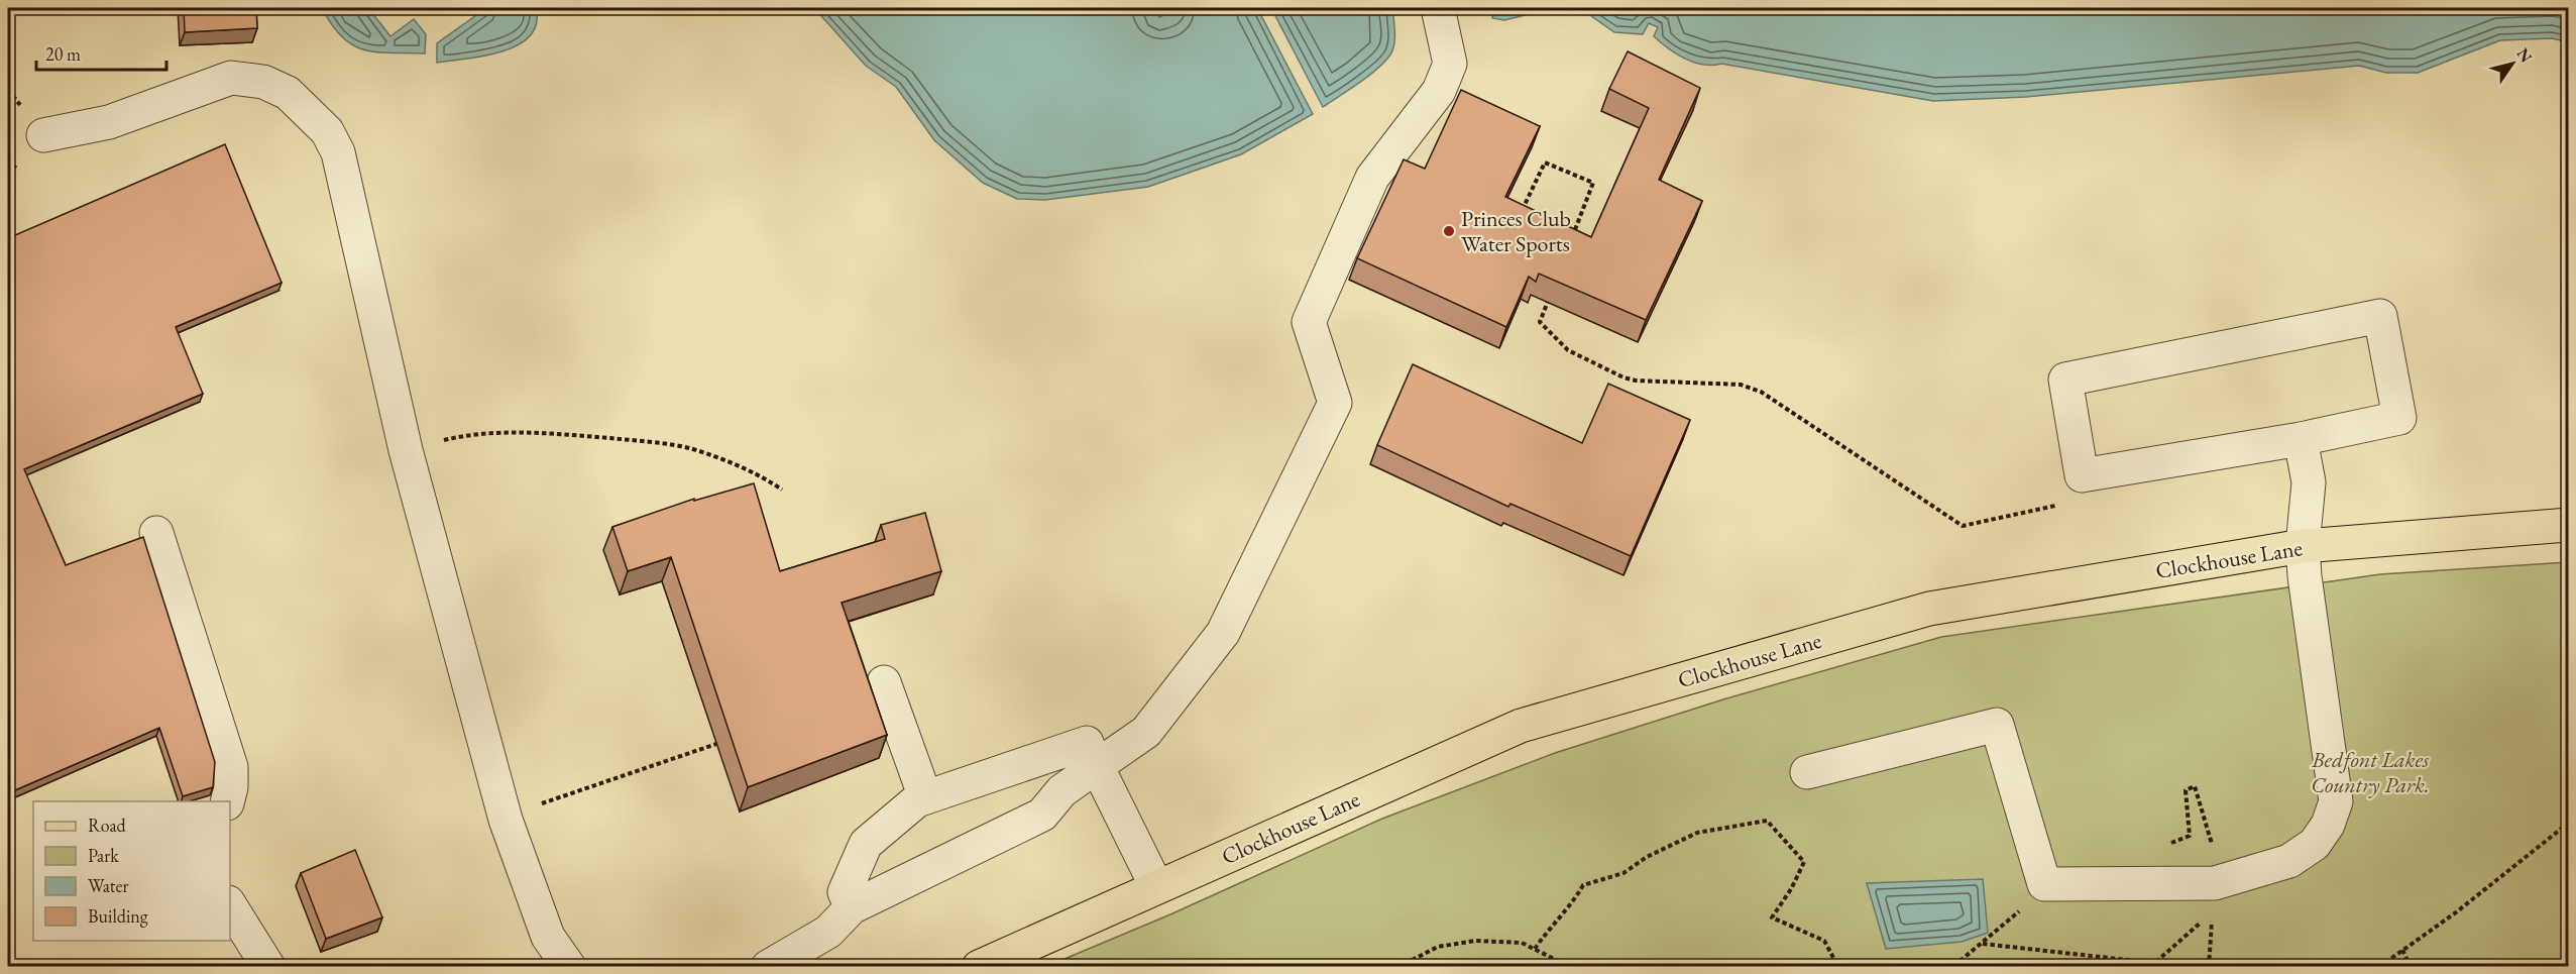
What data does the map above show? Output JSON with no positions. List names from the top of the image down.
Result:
{
  "streets": {
    "main road": ["Clockhouse Lane"]
  },
  "parks": ["Bedfont Lakes Country Park."],
  "places": ["Princes Club Water Sports"],
  "legend": [
    "Road",
    "Park",
    "Water",
    "Building"
  ],
  "scale_bar": "20 m",
  "north": "top right"
}
